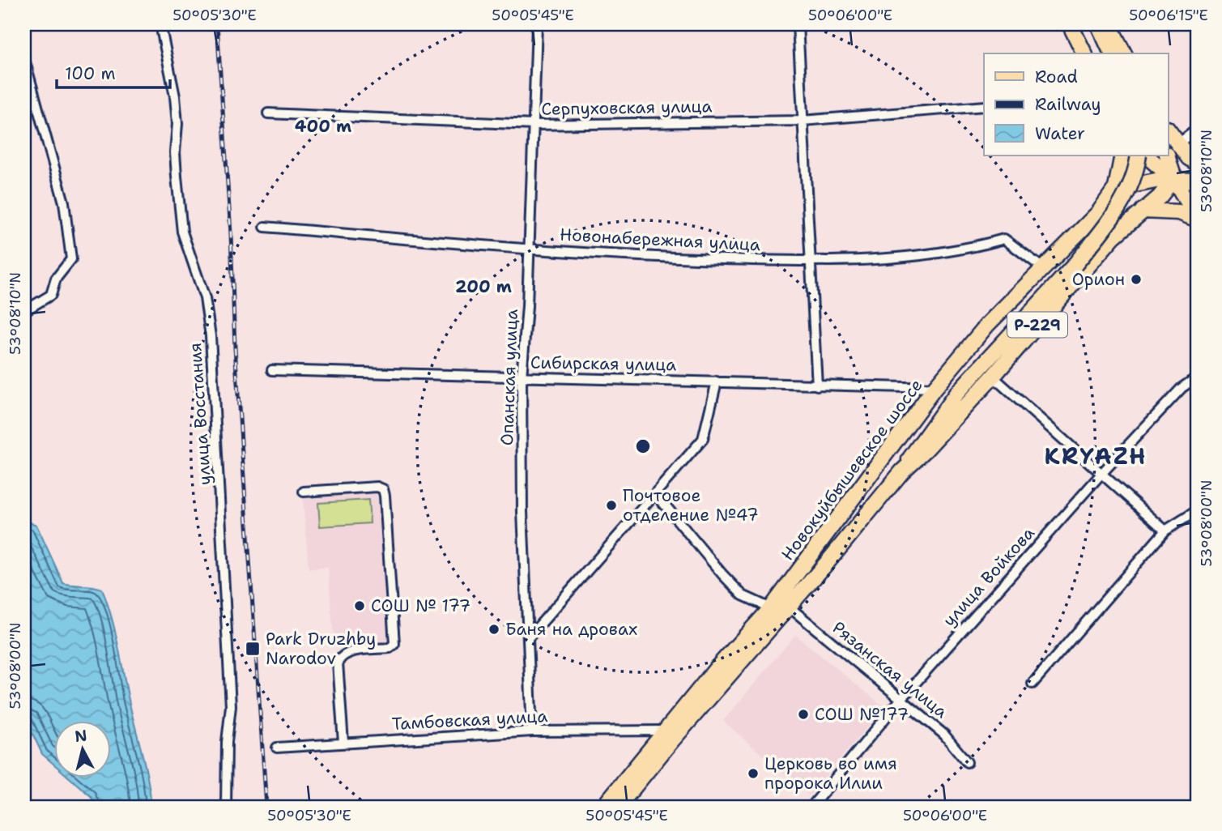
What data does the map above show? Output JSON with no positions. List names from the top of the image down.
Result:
{
  "streets": {
    "main road": ["Р-229", "Новокуйбышевское шоссе"],
    "street": [
      "Серпуховская улица",
      "Новонабережная улица",
      "Сибирская улица",
      "Опанская улица",
      "улица Восстания",
      "улица Войкова",
      "Рязанская улица",
      "Тамбовская улица"
    ]
  },
  "crossings": [
    ["Серпуховская улица", "Опанская улица"],
    ["Новонабережная улица", "Опанская улица"],
    ["Новонабережная улица", "Новокуйбышевское шоссе"],
    ["Сибирская улица", "Опанская улица"],
    ["Сибирская улица", "Новокуйбышевское шоссе"],
    ["Опанская улица", "Тамбовская улица"],
    ["Новокуйбышевское шоссе", "Рязанская улица"],
    ["Новокуйбышевское шоссе", "Тамбовская улица"],
    ["улица Войкова", "Рязанская улица"]
  ],
  "districts": ["KRYAZH"],
  "places": {
    "other": [
      "Орион",
      "Почтовое отделение №47",
      "СОШ № 177",
      "Баня на дровах",
      "СОШ №177",
      "Церковь во имя пророка Илии"
    ],
    "transit": ["Park Druzhby Narodov"]
  },
  "legend": ["Road", "Railway", "Water"],
  "scale_bar": "100 m",
  "north": "top",
  "coordinates": [
    "50°05'30\"E",
    "50°05'45\"E",
    "50°06'00\"E",
    "50°06'15\"E",
    "53°08'10\"N",
    "53°08'00\"N"
  ],
  "rings": ["400 m", "200 m"]
}
